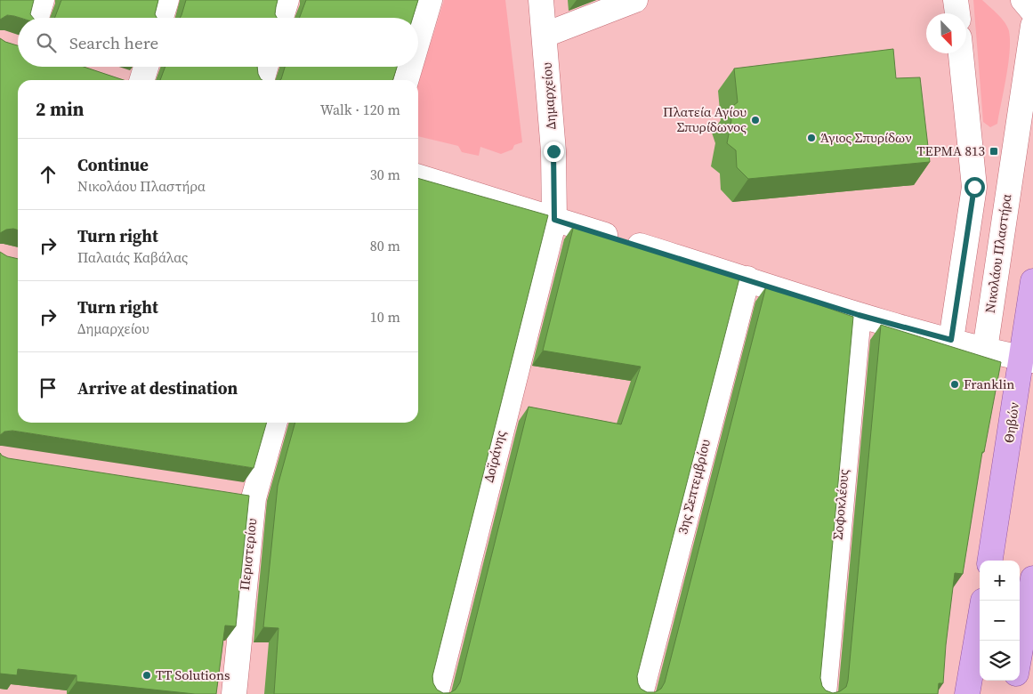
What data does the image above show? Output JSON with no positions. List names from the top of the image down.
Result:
{
  "streets": {
    "main road": ["Θηβών"],
    "street": [
      "Δημαρχείου",
      "Νικολάου Πλαστήρα",
      "Δοϊράνης",
      "3ης Σεπτεμβρίου",
      "Σοφοκλέους",
      "Περιστερίου"
    ]
  },
  "crossings": [
    ["Δημαρχείου", "Δοϊράνης"]
  ],
  "places": {
    "other": [
      "Πλατεία Αγίου Σπυρίδωνος",
      "Άγιος Σπυρίδων",
      "Franklin",
      "TT Solutions"
    ],
    "transit": ["ΤΕΡΜΑ 813"]
  },
  "north": "bottom right",
  "page": {
    "search": "Search here",
    "heading": ["2 min", "Walk · 120 m"],
    "list": [
      ["Continue", "Νικολάου Πλαστήρα", "30 m"],
      ["Turn right", "Παλαιάς Καβάλας", "80 m"],
      ["Turn right", "Δημαρχείου", "10 m"],
      "Arrive at destination"
    ],
    "map_buttons": ["+", "−"]
  }
}
